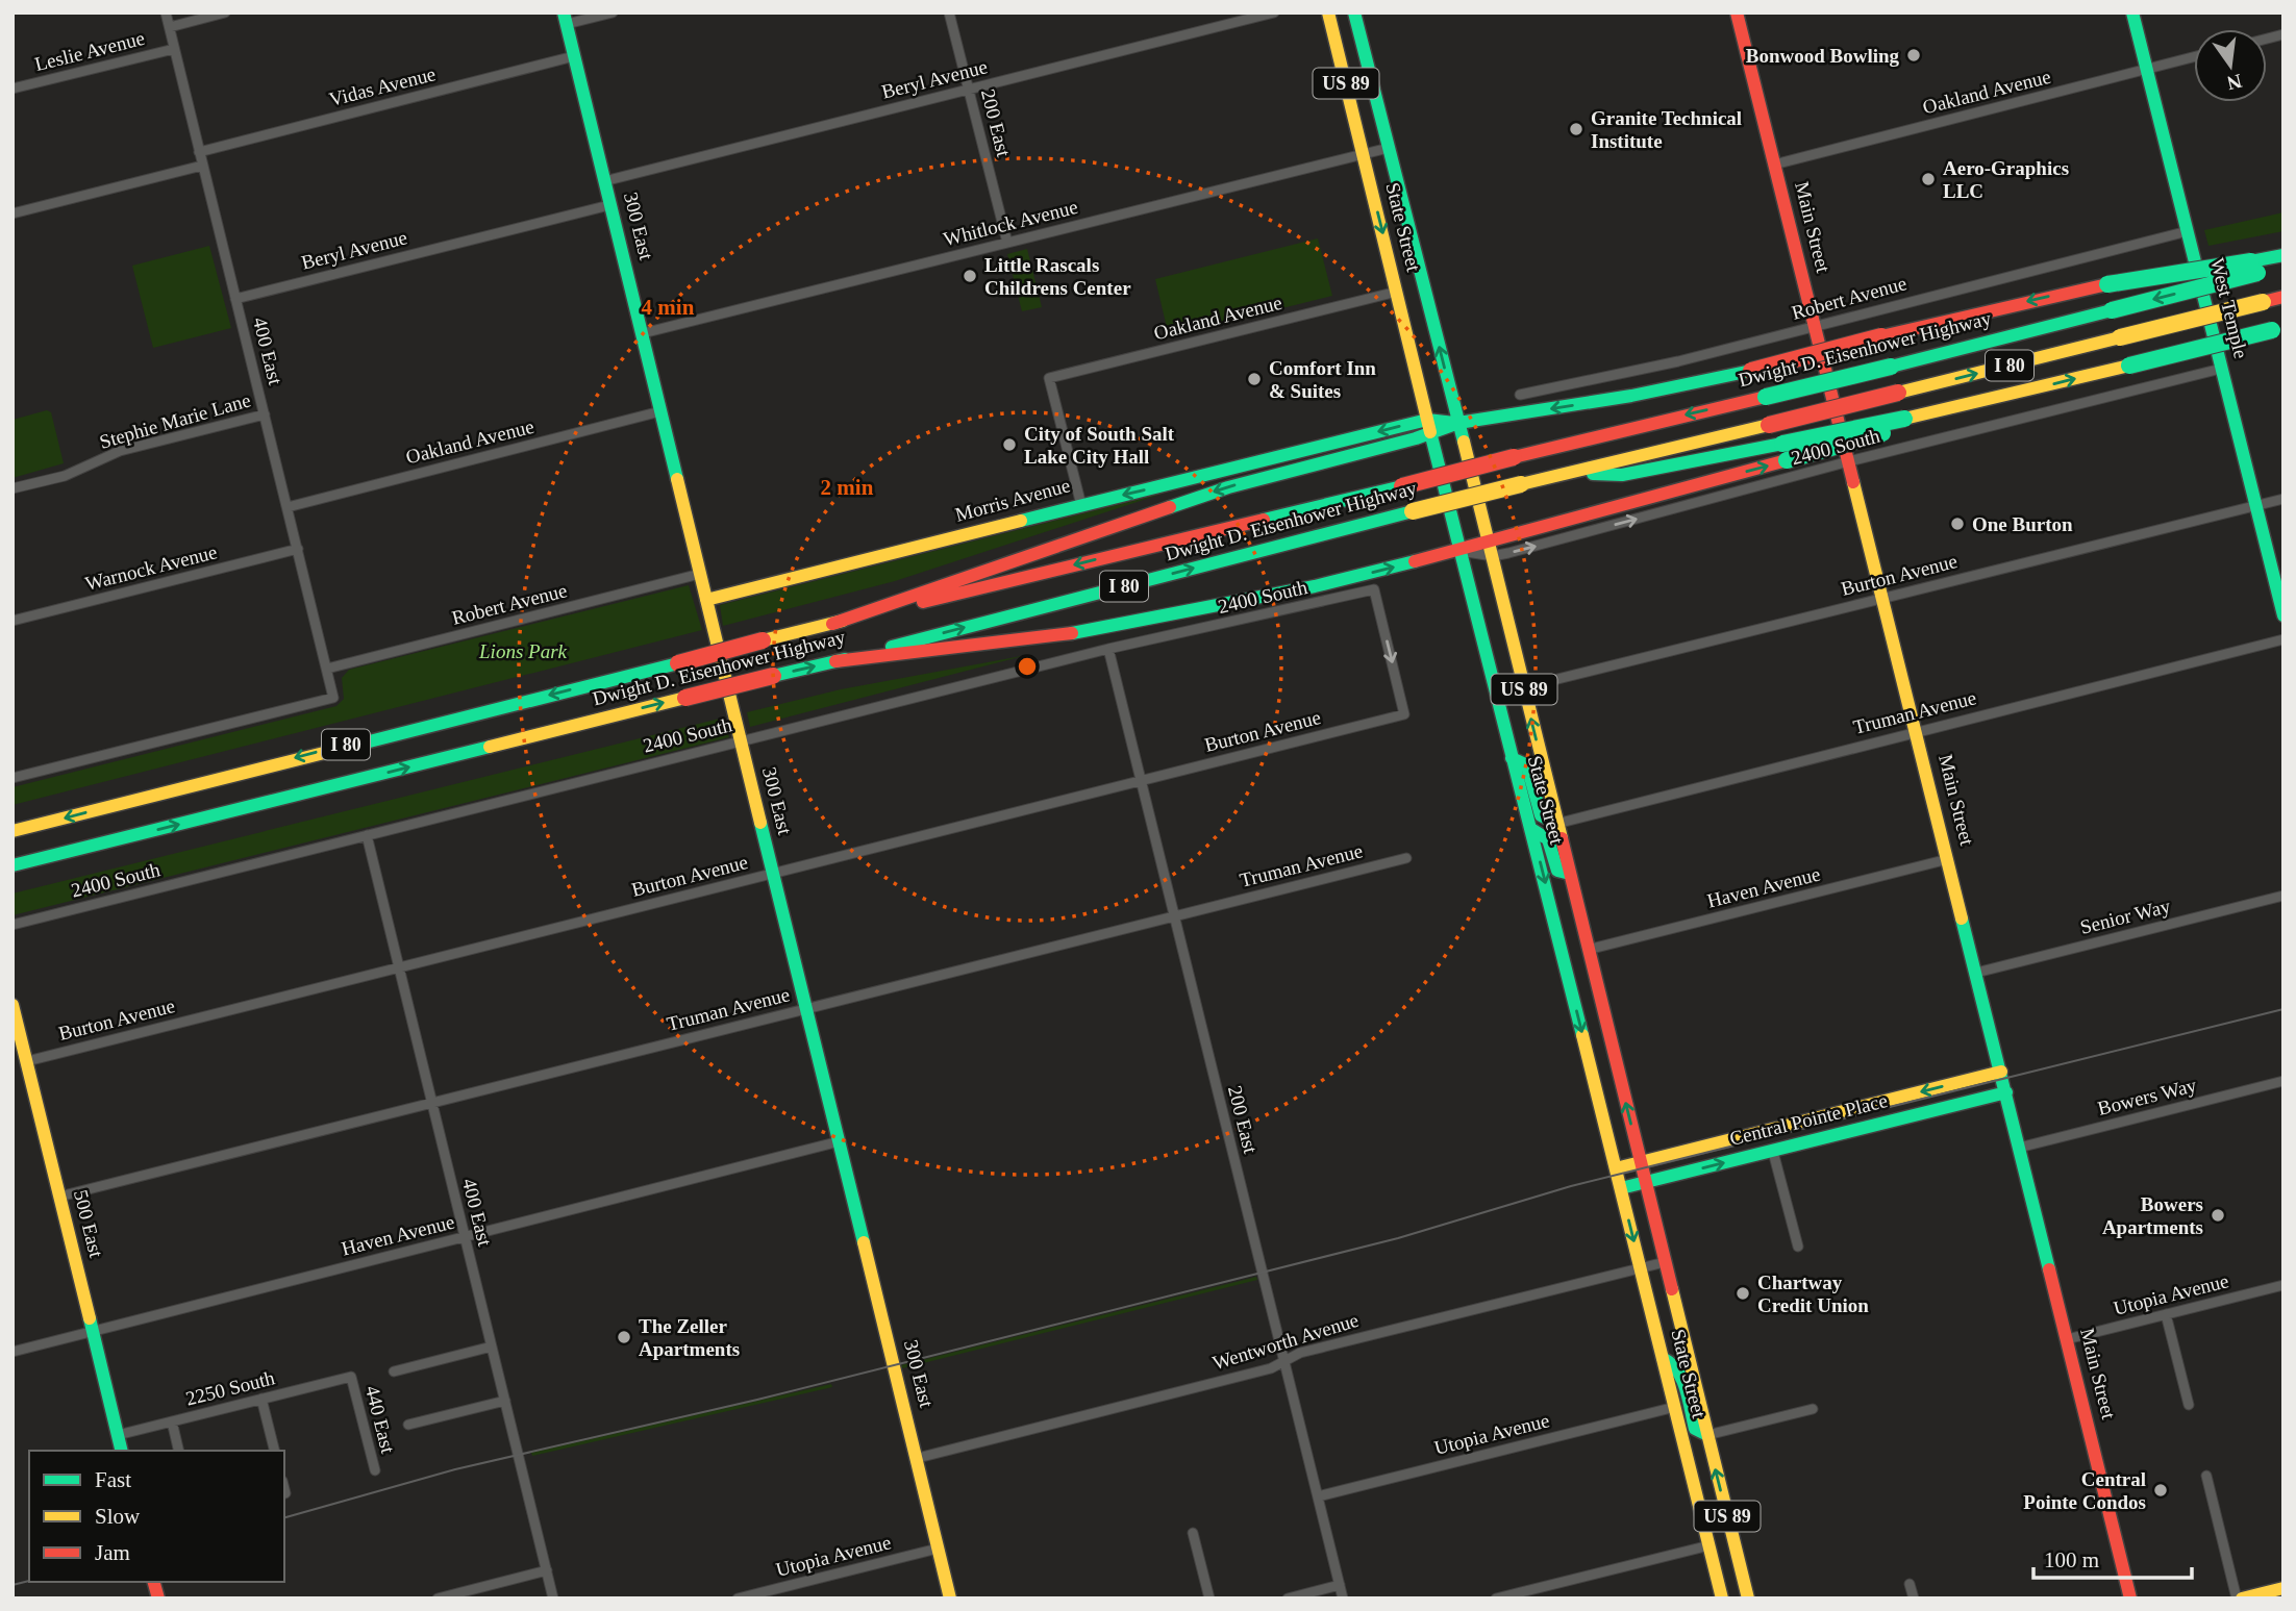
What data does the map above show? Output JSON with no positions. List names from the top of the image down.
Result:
{
  "streets": {
    "main road": [
      "US 89",
      "300 East",
      "State Street",
      "Main Street",
      "West Temple",
      "Dwight D. Eisenhower Highway",
      "I 80",
      "Morris Avenue",
      "Central Pointe Place",
      "500 East"
    ],
    "street": [
      "Leslie Avenue",
      "Beryl Avenue",
      "Vidas Avenue",
      "Oakland Avenue",
      "200 East",
      "Whitlock Avenue",
      "Robert Avenue",
      "400 East",
      "Stephie Marie Lane",
      "2400 South",
      "Warnock Avenue",
      "Burton Avenue",
      "Truman Avenue",
      "Haven Avenue",
      "Senior Way",
      "Bowers Way",
      "Utopia Avenue",
      "Wentworth Avenue",
      "2250 South",
      "440 East"
    ]
  },
  "crossings": [
    ["Leslie Avenue", "400 East"],
    ["Beryl Avenue", "200 East"],
    ["Beryl Avenue", "300 East"],
    ["Beryl Avenue", "400 East"],
    ["Vidas Avenue", "300 East"],
    ["Vidas Avenue", "400 East"],
    ["Oakland Avenue", "300 East"],
    ["Oakland Avenue", "State Street"],
    ["Oakland Avenue", "Main Street"],
    ["Oakland Avenue", "West Temple"],
    ["Oakland Avenue", "400 East"],
    ["Oakland Avenue", "Morris Avenue"],
    ["200 East", "Whitlock Avenue"],
    ["200 East", "2400 South"],
    ["200 East", "Burton Avenue"],
    ["200 East", "Truman Avenue"],
    ["200 East", "Utopia Avenue"],
    ["200 East", "Wentworth Avenue"],
    ["Whitlock Avenue", "300 East"],
    ["Whitlock Avenue", "State Street"],
    ["300 East", "Robert Avenue"],
    ["300 East", "2400 South"],
    ["300 East", "Morris Avenue"],
    ["300 East", "Burton Avenue"],
    ["300 East", "Truman Avenue"],
    ["300 East", "Haven Avenue"],
    ["300 East", "Utopia Avenue"],
    ["300 East", "Wentworth Avenue"],
    ["State Street", "2400 South"],
    ["State Street", "Morris Avenue"],
    ["State Street", "Burton Avenue"],
    ["State Street", "Truman Avenue"],
    ["State Street", "Haven Avenue"],
    ["State Street", "Central Pointe Place"],
    ["State Street", "Utopia Avenue"],
    ["State Street", "Wentworth Avenue"],
    ["Main Street", "Robert Avenue"],
    ["Main Street", "2400 South"],
    ["Main Street", "Burton Avenue"],
    ["Main Street", "Truman Avenue"],
    ["Main Street", "Haven Avenue"],
    ["Main Street", "Senior Way"],
    ["Main Street", "Bowers Way"],
    ["Main Street", "Central Pointe Place"],
    ["Main Street", "Utopia Avenue"],
    ["Robert Avenue", "West Temple"],
    ["Robert Avenue", "400 East"],
    ["West Temple", "2400 South"],
    ["West Temple", "Burton Avenue"],
    ["400 East", "Stephie Marie Lane"],
    ["400 East", "2400 South"],
    ["400 East", "Warnock Avenue"],
    ["400 East", "Burton Avenue"],
    ["400 East", "Truman Avenue"],
    ["400 East", "Haven Avenue"],
    ["2400 South", "Burton Avenue"],
    ["Burton Avenue", "500 East"],
    ["Truman Avenue", "500 East"],
    ["Haven Avenue", "500 East"],
    ["500 East", "2250 South"],
    ["2250 South", "440 East"]
  ],
  "parks": ["Lions Park"],
  "places": [
    "Bonwood Bowling",
    "Granite Technical Institute",
    "Aero-Graphics LLC",
    "Little Rascals Childrens Center",
    "Comfort Inn & Suites",
    "City of South Salt Lake City Hall",
    "One Burton",
    "Bowers Apartments",
    "Chartway Credit Union",
    "The Zeller Apartments",
    "Central Pointe Condos"
  ],
  "legend": ["Fast", "Slow", "Jam"],
  "scale_bar": "100 m",
  "north": "bottom",
  "rings": ["4 min", "2 min"]
}
